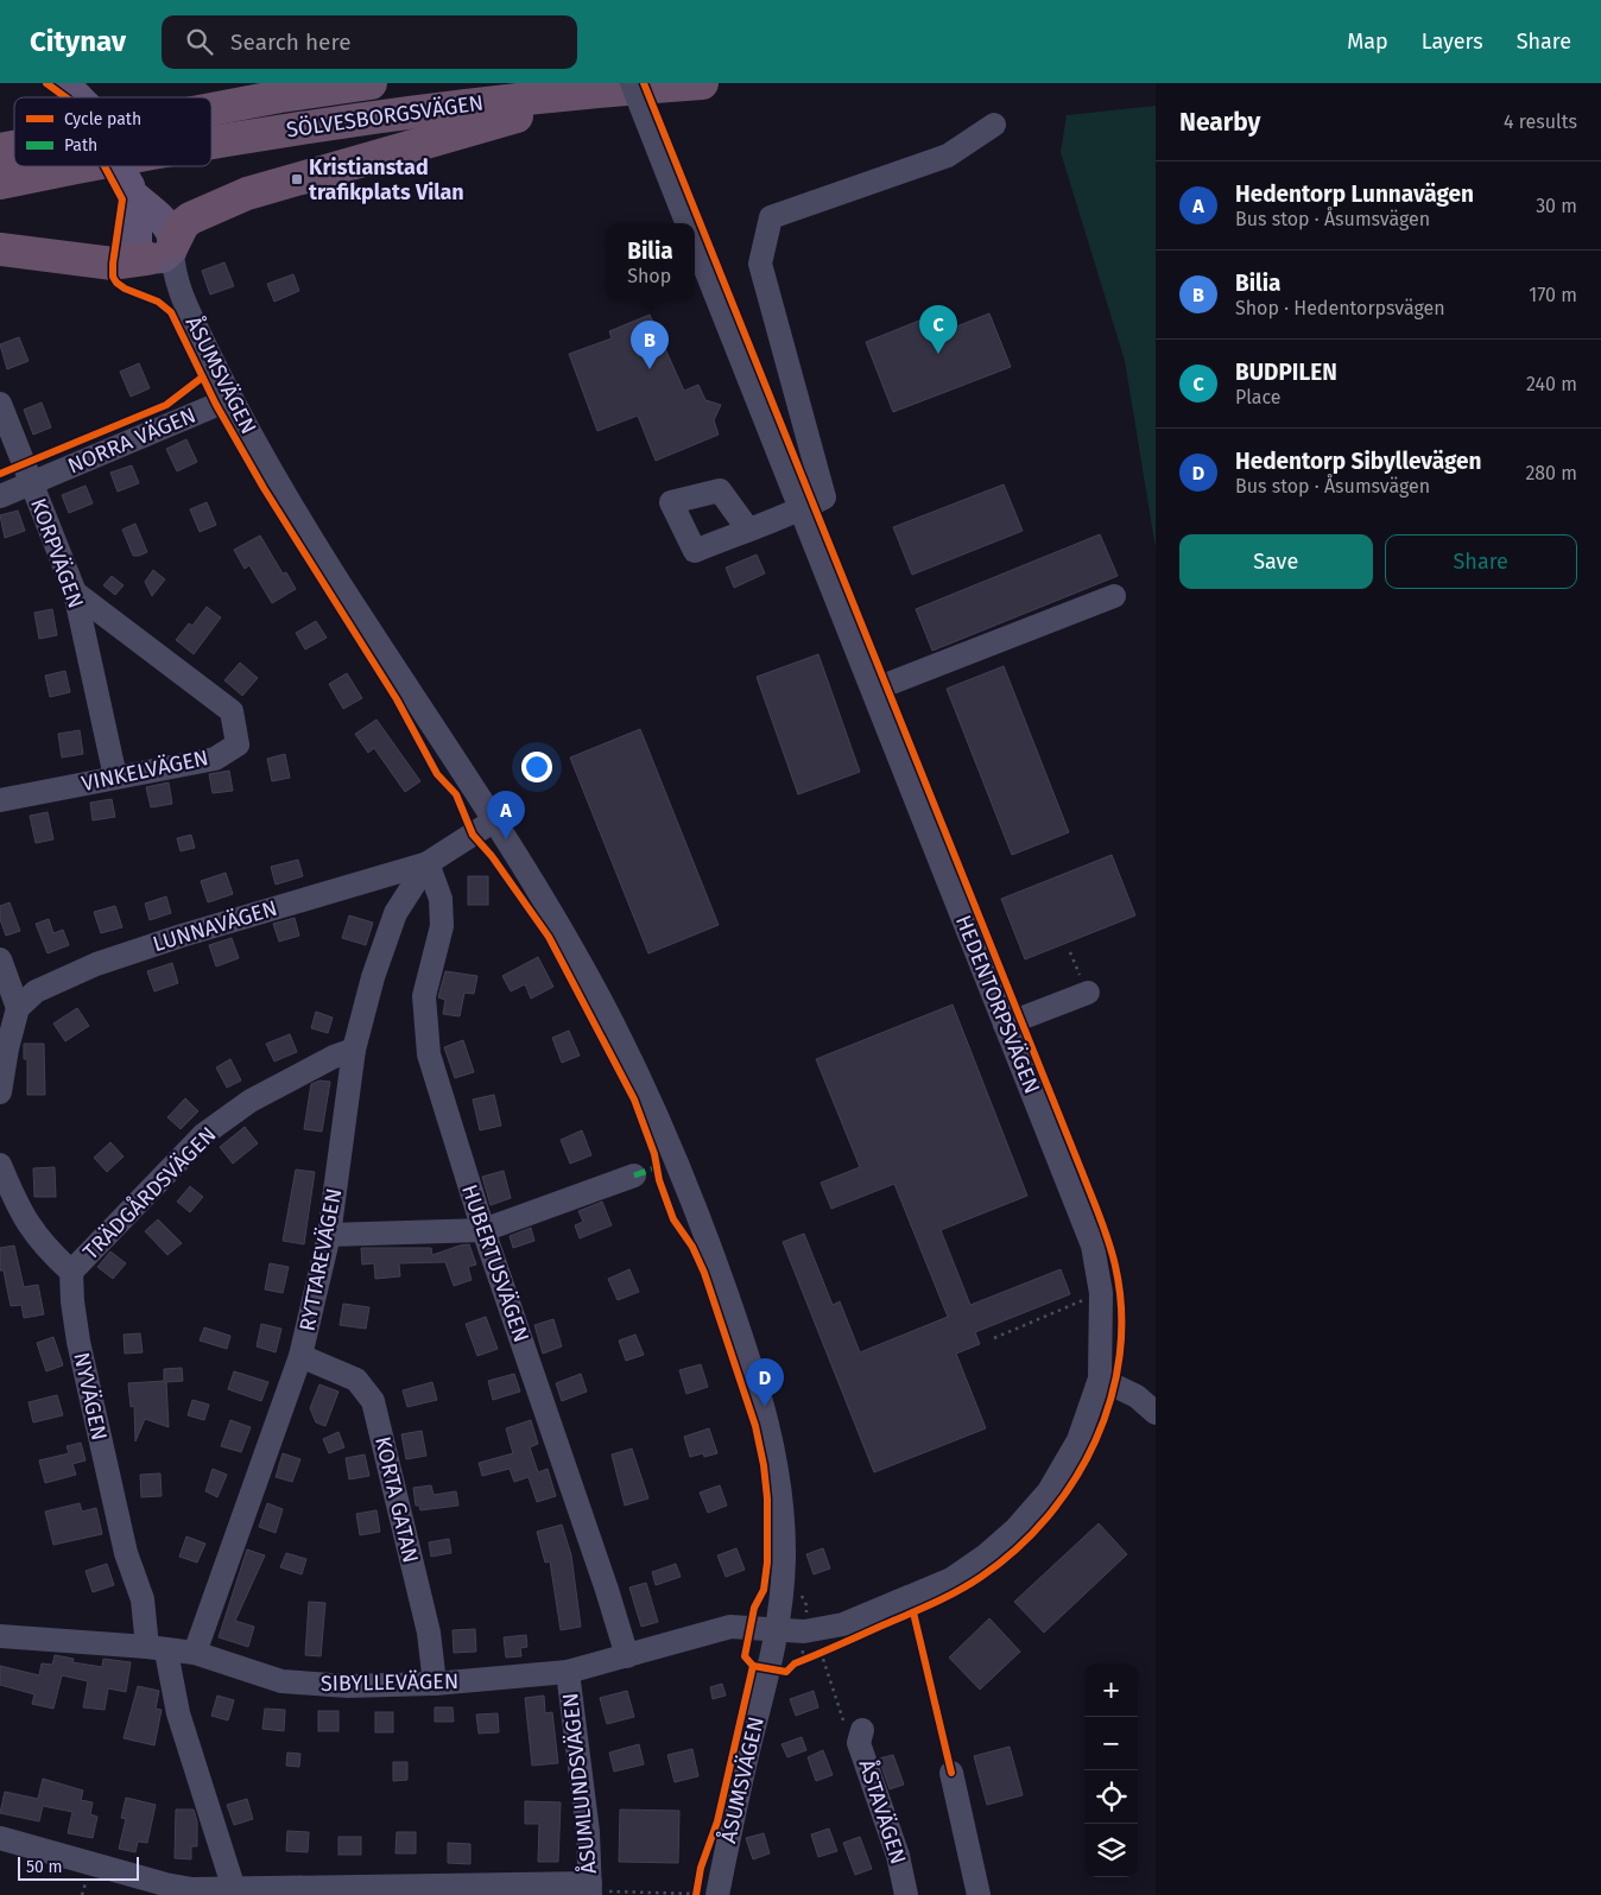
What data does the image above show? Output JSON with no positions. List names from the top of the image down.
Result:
{
  "streets": {
    "highway": ["SÖLVESBORGSVÄGEN"],
    "street": [
      "ÅSUMSVÄGEN",
      "NORRA VÄGEN",
      "KORPVÄGEN",
      "VINKELVÄGEN",
      "LUNNAVÄGEN",
      "HEDENTORPSVÄGEN",
      "TRÄDGÅRDSVÄGEN",
      "RYTTAREVÄGEN",
      "HUBERTUSVÄGEN",
      "NYVÄGEN",
      "KORTA GATAN",
      "SIBYLLEVÄGEN",
      "ÅSUMLUNDSVÄGEN",
      "ÅSTAVÄGEN"
    ]
  },
  "crossings": [
    ["SÖLVESBORGSVÄGEN", "HEDENTORPSVÄGEN"],
    ["ÅSUMSVÄGEN", "NORRA VÄGEN"],
    ["ÅSUMSVÄGEN", "LUNNAVÄGEN"],
    ["ÅSUMSVÄGEN", "HEDENTORPSVÄGEN"],
    ["ÅSUMSVÄGEN", "SIBYLLEVÄGEN"],
    ["NORRA VÄGEN", "KORPVÄGEN"],
    ["KORPVÄGEN", "VINKELVÄGEN"],
    ["LUNNAVÄGEN", "RYTTAREVÄGEN"],
    ["LUNNAVÄGEN", "HUBERTUSVÄGEN"],
    ["HEDENTORPSVÄGEN", "SIBYLLEVÄGEN"],
    ["TRÄDGÅRDSVÄGEN", "RYTTAREVÄGEN"],
    ["TRÄDGÅRDSVÄGEN", "NYVÄGEN"],
    ["RYTTAREVÄGEN", "HUBERTUSVÄGEN"],
    ["RYTTAREVÄGEN", "KORTA GATAN"],
    ["RYTTAREVÄGEN", "SIBYLLEVÄGEN"],
    ["HUBERTUSVÄGEN", "SIBYLLEVÄGEN"],
    ["NYVÄGEN", "SIBYLLEVÄGEN"],
    ["KORTA GATAN", "SIBYLLEVÄGEN"],
    ["SIBYLLEVÄGEN", "ÅSUMLUNDSVÄGEN"]
  ],
  "places": {
    "transit": ["Kristianstad trafikplats Vilan"]
  },
  "legend": ["Cycle path", "Path"],
  "scale_bar": "50 m",
  "page": {
    "header": "Citynav",
    "search": "Search here",
    "nav": ["Map", "Layers", "Share"],
    "heading": ["Nearby", "4 results"],
    "list": [
      {
        "mark": "A",
        "name": "Hedentorp Lunnavägen",
        "note": "Bus stop · Åsumsvägen",
        "value": "30 m"
      },
      {
        "mark": "B",
        "name": "Bilia",
        "note": "Shop · Hedentorpsvägen",
        "value": "170 m"
      },
      {
        "mark": "C",
        "name": "BUDPILEN",
        "note": "Place",
        "value": "240 m"
      },
      {
        "mark": "D",
        "name": "Hedentorp Sibyllevägen",
        "note": "Bus stop · Åsumsvägen",
        "value": "280 m"
      }
    ],
    "popup": ["Bilia", "Shop"],
    "pins": [
      "C",
      "B",
      "A",
      "D"
    ],
    "buttons": ["Save", "Share"],
    "map_buttons": ["+", "−"],
    "scale": "50 m"
  }
}
